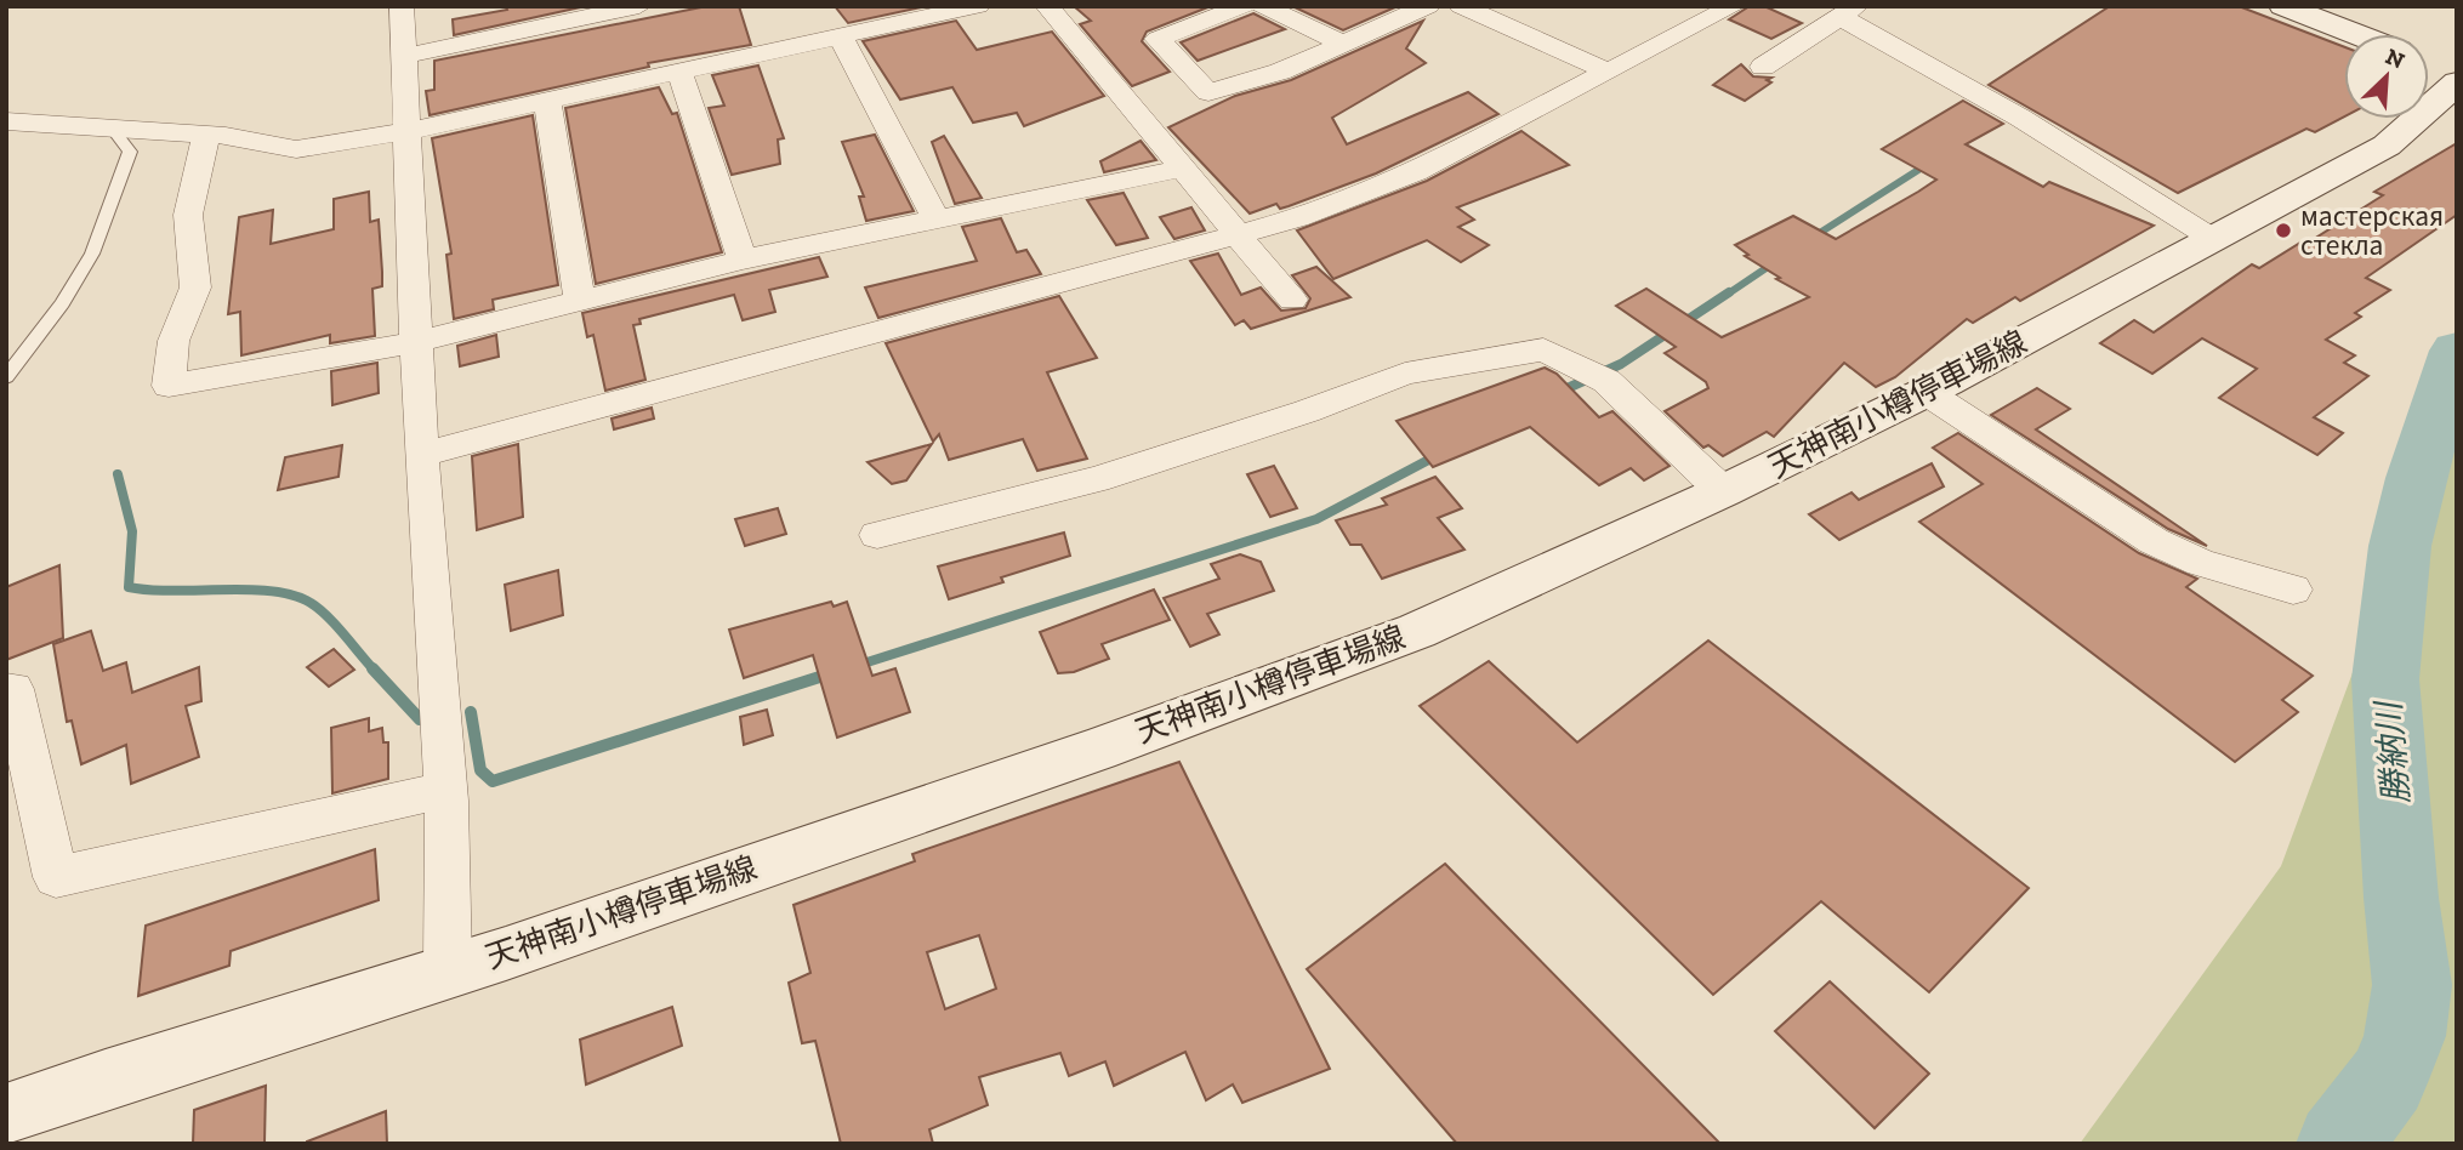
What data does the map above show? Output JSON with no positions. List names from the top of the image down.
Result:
{
  "streets": {
    "main road": ["天神南小樽停車場線"]
  },
  "water": ["勝納川"],
  "places": ["мастерская стекла"],
  "north": "top right"
}
